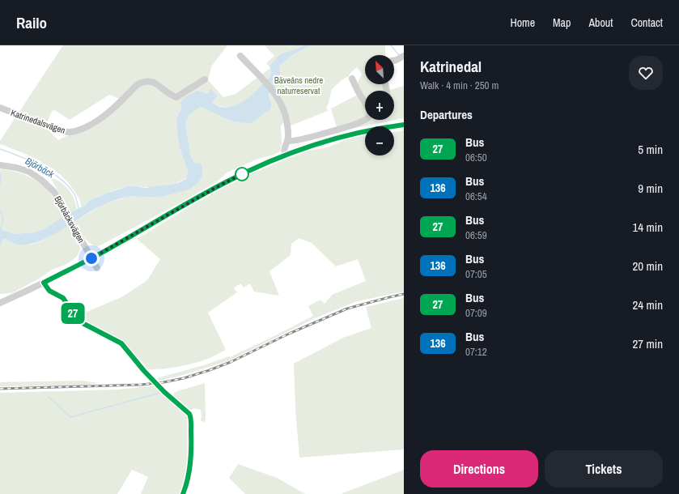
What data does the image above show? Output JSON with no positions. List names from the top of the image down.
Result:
{
  "streets": {
    "street": ["Katrinedalsvägen", "Björbäcksvägen"]
  },
  "water": ["Björbäck"],
  "parks": ["Bäveåns nedre naturreservat"],
  "lines": ["bus line 27"],
  "north": "top left",
  "page": {
    "header": "Railo",
    "nav": [
      "Home",
      "Map",
      "About",
      "Contact"
    ],
    "on_map": "27",
    "heading": [
      ["Katrinedal", "Walk · 4 min · 250 m"],
      "Departures"
    ],
    "map_buttons": ["+", "−"],
    "list": [
      {
        "mark": "27",
        "name": "Bus",
        "note": "06:50",
        "value": "5 min"
      },
      {
        "mark": "136",
        "name": "Bus",
        "note": "06:54",
        "value": "9 min"
      },
      {
        "mark": "27",
        "name": "Bus",
        "note": "06:59",
        "value": "14 min"
      },
      {
        "mark": "136",
        "name": "Bus",
        "note": "07:05",
        "value": "20 min"
      },
      {
        "mark": "27",
        "name": "Bus",
        "note": "07:09",
        "value": "24 min"
      },
      {
        "mark": "136",
        "name": "Bus",
        "note": "07:12",
        "value": "27 min"
      }
    ],
    "buttons": ["Directions", "Tickets"]
  }
}
